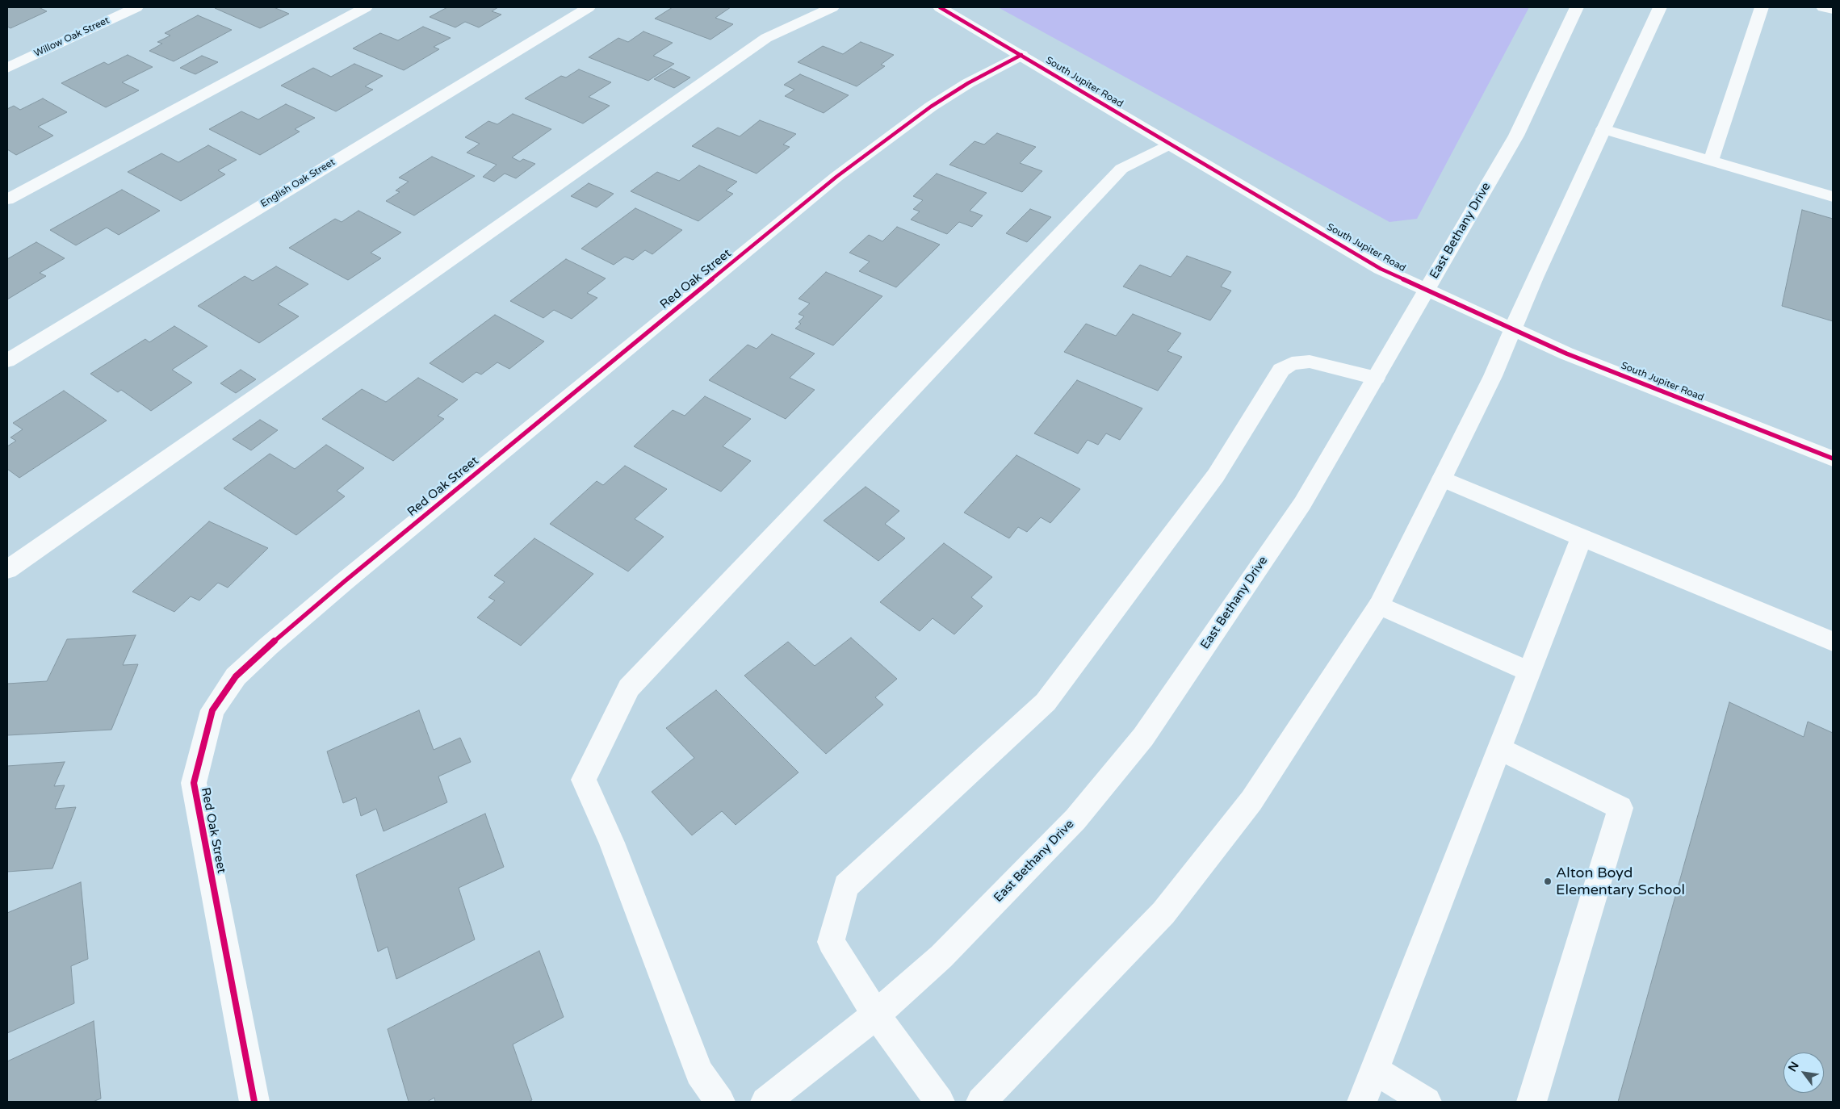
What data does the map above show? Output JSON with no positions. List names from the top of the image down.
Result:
{
  "streets": {
    "street": [
      "Willow Oak Street",
      "South Jupiter Road",
      "English Oak Street",
      "East Bethany Drive",
      "Red Oak Street"
    ]
  },
  "crossings": [
    ["South Jupiter Road", "East Bethany Drive"],
    ["South Jupiter Road", "Red Oak Street"]
  ],
  "places": ["Alton Boyd Elementary School"],
  "north": "top left"
}
